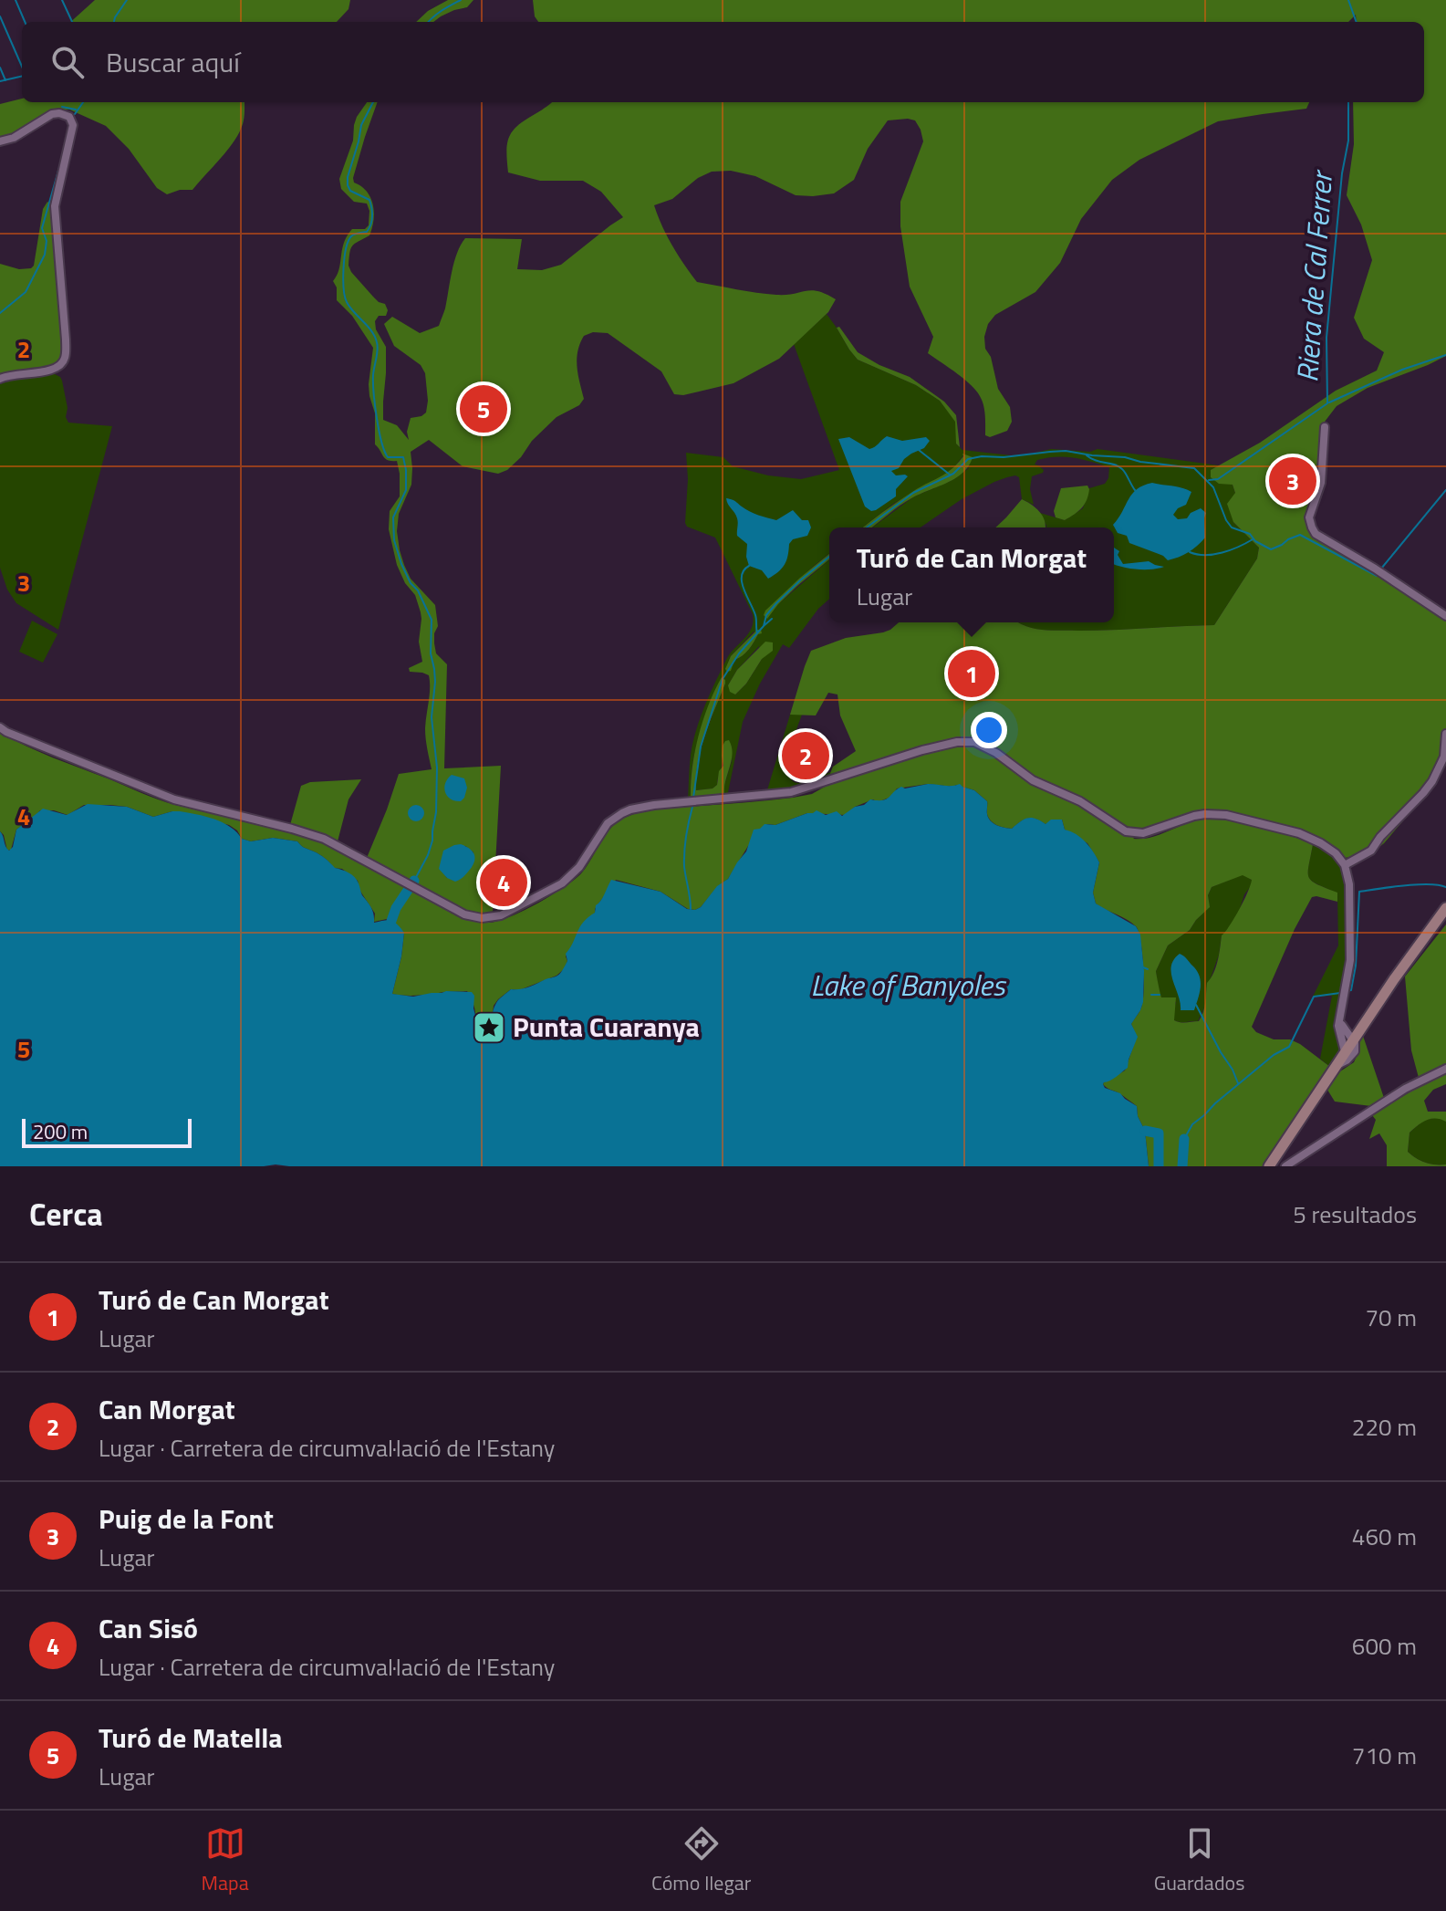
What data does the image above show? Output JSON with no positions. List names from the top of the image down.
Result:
{
  "water": ["Riera de Cal Ferrer", "Lake of Banyoles"],
  "places": {
    "place": ["Punta Cuaranya"]
  },
  "scale_bar": "200 m",
  "page": {
    "search": "Buscar aquí",
    "pins": [
      "5",
      "3",
      "1",
      "2",
      "4"
    ],
    "popup": ["Turó de Can Morgat", "Lugar"],
    "scale": "200 m",
    "heading": ["Cerca", "5 resultados"],
    "list": [
      {
        "mark": "1",
        "name": "Turó de Can Morgat",
        "note": "Lugar",
        "value": "70 m"
      },
      {
        "mark": "2",
        "name": "Can Morgat",
        "note": "Lugar · Carretera de circumval·lació de l'Estany",
        "value": "220 m"
      },
      {
        "mark": "3",
        "name": "Puig de la Font",
        "note": "Lugar",
        "value": "460 m"
      },
      {
        "mark": "4",
        "name": "Can Sisó",
        "note": "Lugar · Carretera de circumval·lació de l'Estany",
        "value": "600 m"
      },
      {
        "mark": "5",
        "name": "Turó de Matella",
        "note": "Lugar",
        "value": "710 m"
      }
    ],
    "nav": ["Mapa", "Cómo llegar", "Guardados"]
  },
  "grid": {
    "rows": [
      "2",
      "3",
      "4",
      "5"
    ]
  }
}
